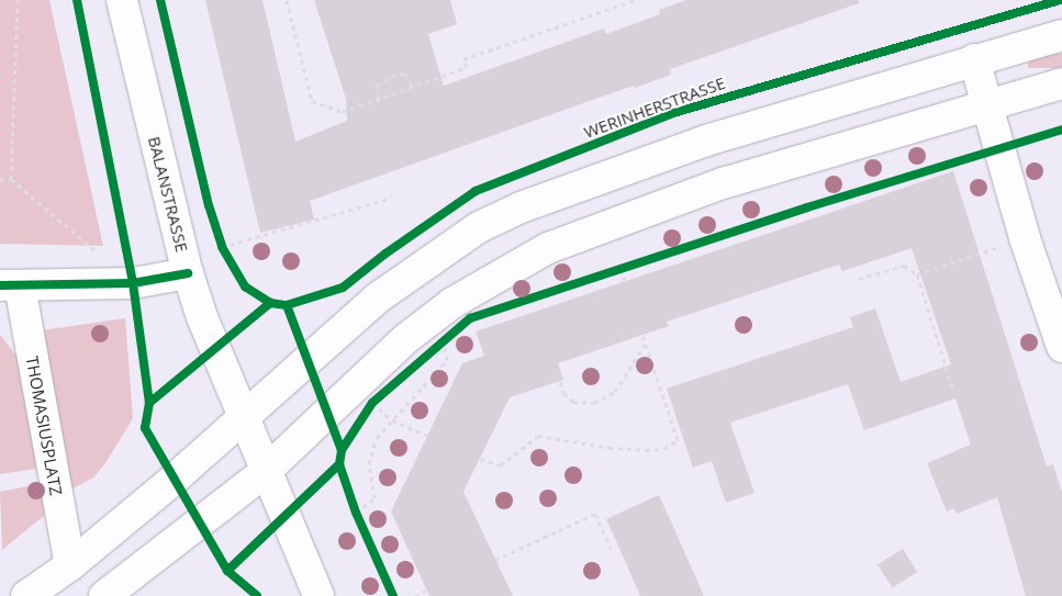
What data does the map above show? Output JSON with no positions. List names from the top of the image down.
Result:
{
  "streets": {
    "main road": ["BALANSTRASSE", "THOMASIUSPLATZ"],
    "cycle path": ["WERINHERSTRASSE"]
  }
}
